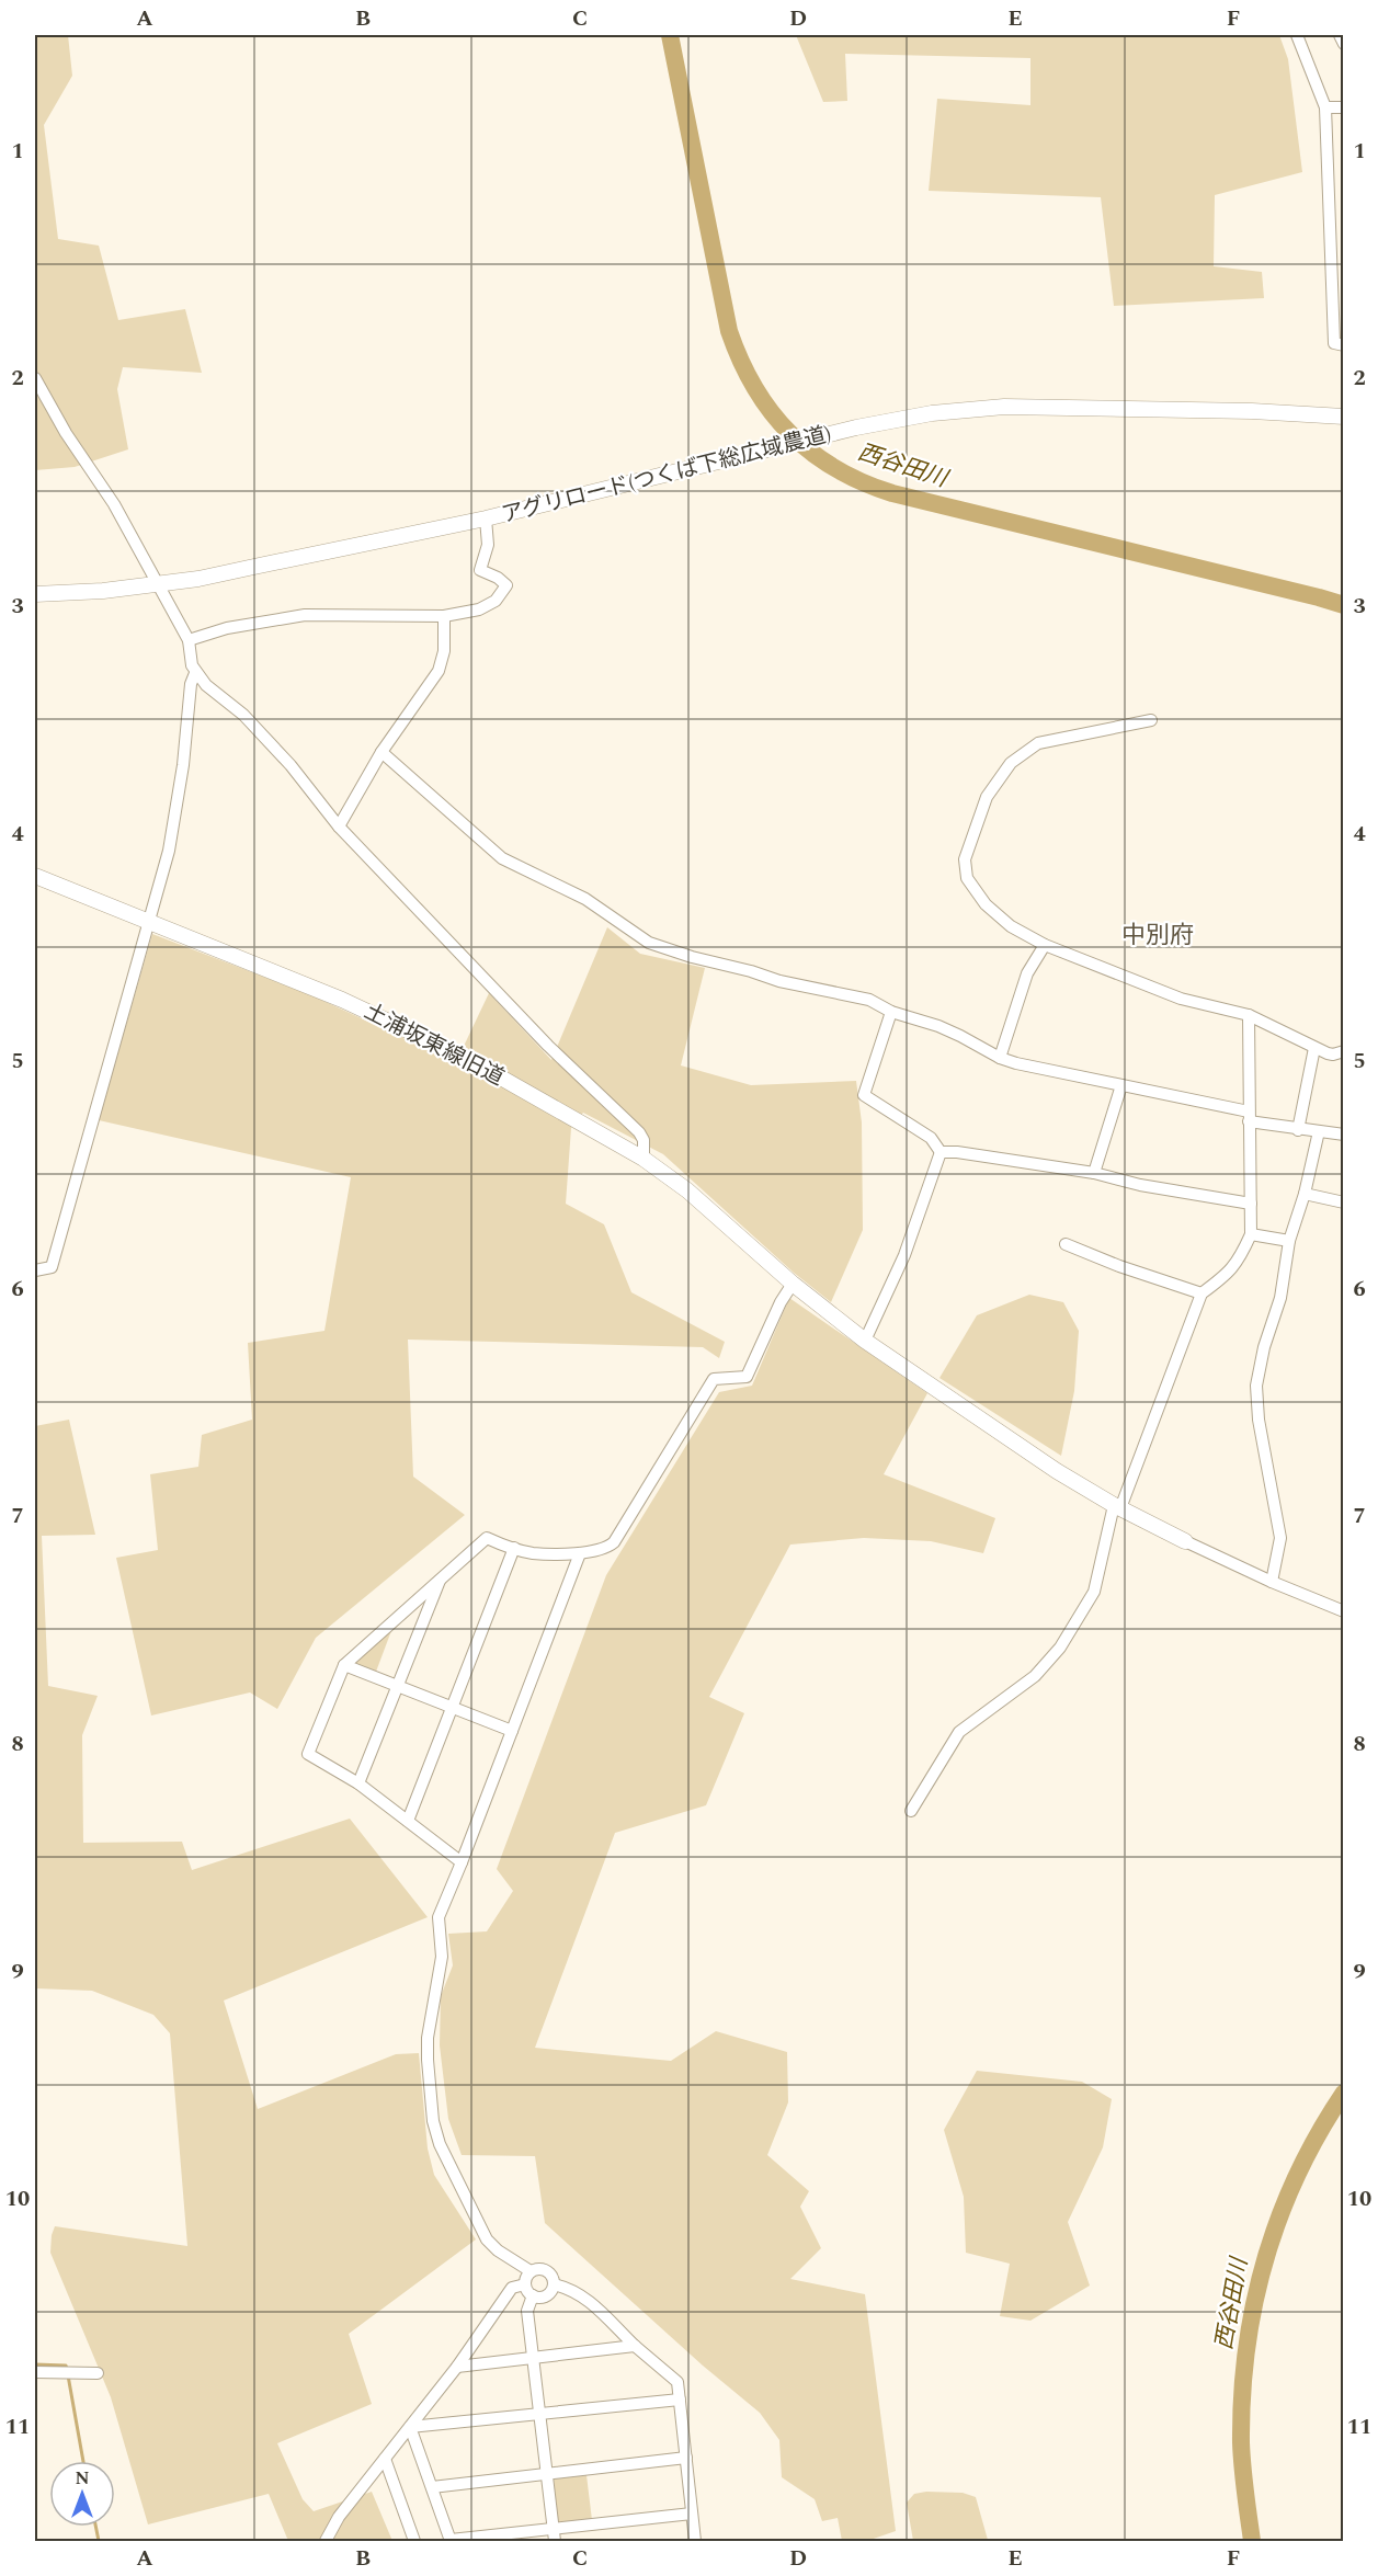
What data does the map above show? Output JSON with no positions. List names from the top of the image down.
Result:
{
  "streets": {
    "street": ["アグリロード(つくば下総広域農道)", "土浦坂東線旧道"]
  },
  "districts": ["中別府"],
  "water": ["西谷田川"],
  "north": "top",
  "grid": {
    "columns": [
      "A",
      "B",
      "C",
      "D",
      "E",
      "F"
    ],
    "rows": [
      "1",
      "2",
      "3",
      "4",
      "5",
      "6",
      "7",
      "8",
      "9",
      "10",
      "11"
    ]
  }
}
